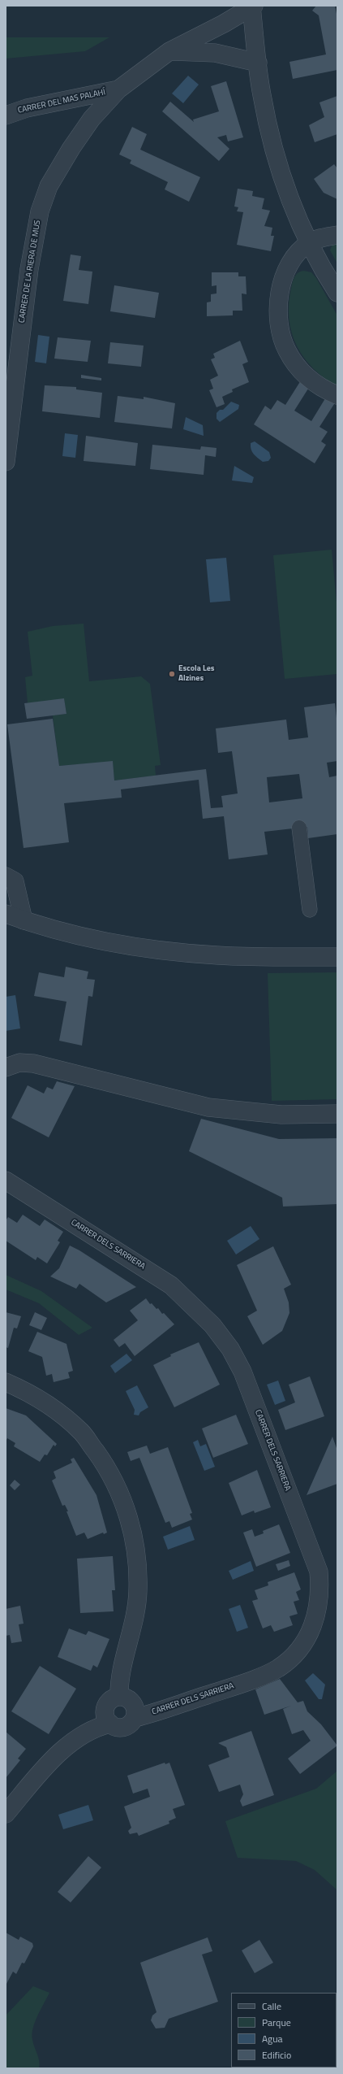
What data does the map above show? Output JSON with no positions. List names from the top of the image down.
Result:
{
  "streets": {
    "street": ["CARRER DEL MAS PALAHÍ", "CARRER DE LA RIERA DE MUS", "CARRER DELS SARRIERA"]
  },
  "crossings": [
    ["CARRER DEL MAS PALAHÍ", "CARRER DE LA RIERA DE MUS"]
  ],
  "places": ["Escola Les Alzines"],
  "legend": [
    "Calle",
    "Parque",
    "Agua",
    "Edificio"
  ]
}
